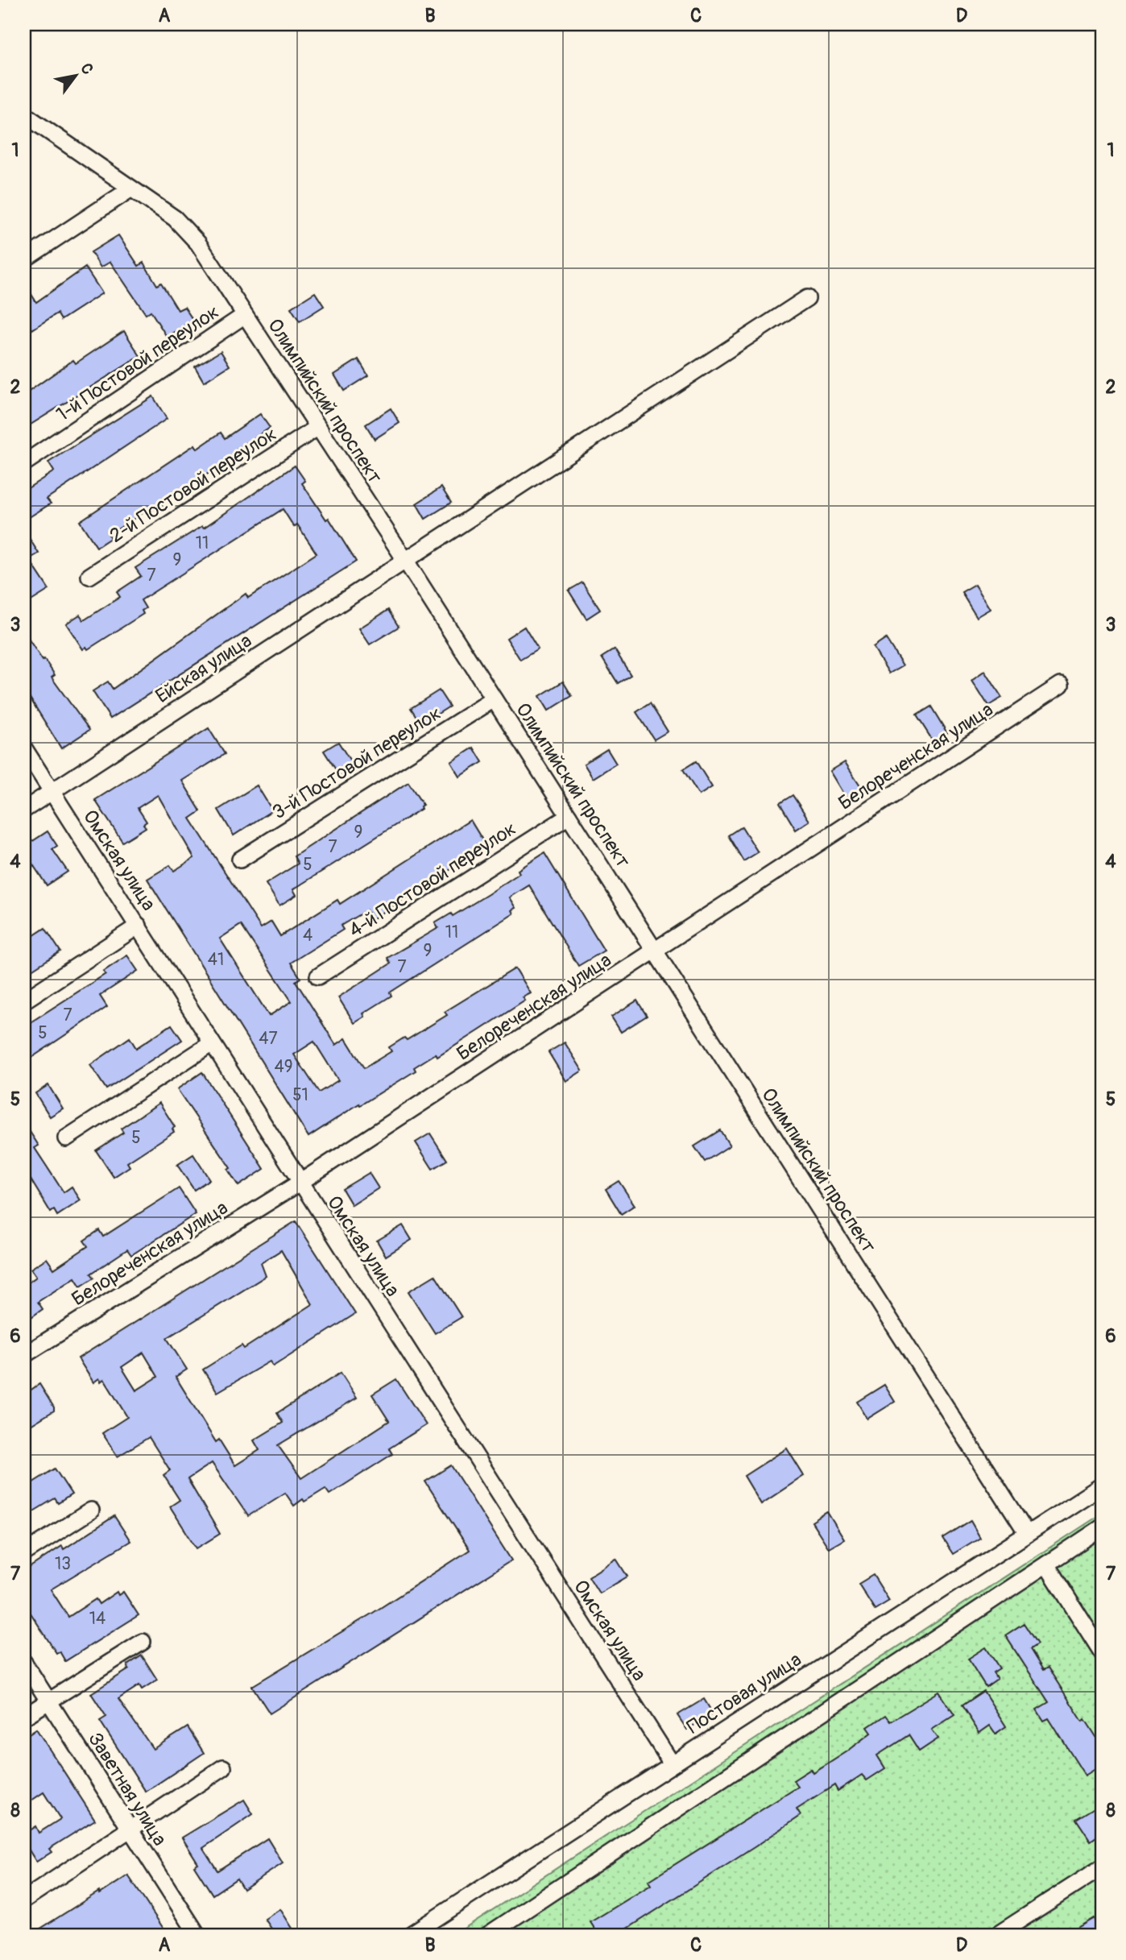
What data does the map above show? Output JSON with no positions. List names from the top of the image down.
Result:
{
  "streets": {
    "street": [
      "1-й Постовой переулок",
      "Олимпийский проспект",
      "2-й Постовой переулок",
      "Ейская улица",
      "Белореченская улица",
      "3-й Постовой переулок",
      "Омская улица",
      "4-й Постовой переулок",
      "Постовая улица",
      "Заветная улица"
    ]
  },
  "crossings": [
    ["1-й Постовой переулок", "Олимпийский проспект"],
    ["Олимпийский проспект", "2-й Постовой переулок"],
    ["Олимпийский проспект", "Ейская улица"],
    ["Олимпийский проспект", "Белореченская улица"],
    ["Олимпийский проспект", "3-й Постовой переулок"],
    ["Олимпийский проспект", "4-й Постовой переулок"],
    ["Олимпийский проспект", "Постовая улица"],
    ["Ейская улица", "Омская улица"],
    ["Белореченская улица", "Омская улица"],
    ["Омская улица", "Постовая улица"]
  ],
  "house_numbers": [
    "11",
    "9",
    "7",
    "9",
    "7",
    "5",
    "11",
    "4",
    "9",
    "41",
    "7",
    "7",
    "5",
    "47",
    "49",
    "51",
    "5",
    "13",
    "14"
  ],
  "north": "top right",
  "grid": {
    "columns": [
      "A",
      "B",
      "C",
      "D"
    ],
    "rows": [
      "1",
      "2",
      "3",
      "4",
      "5",
      "6",
      "7",
      "8"
    ]
  }
}
